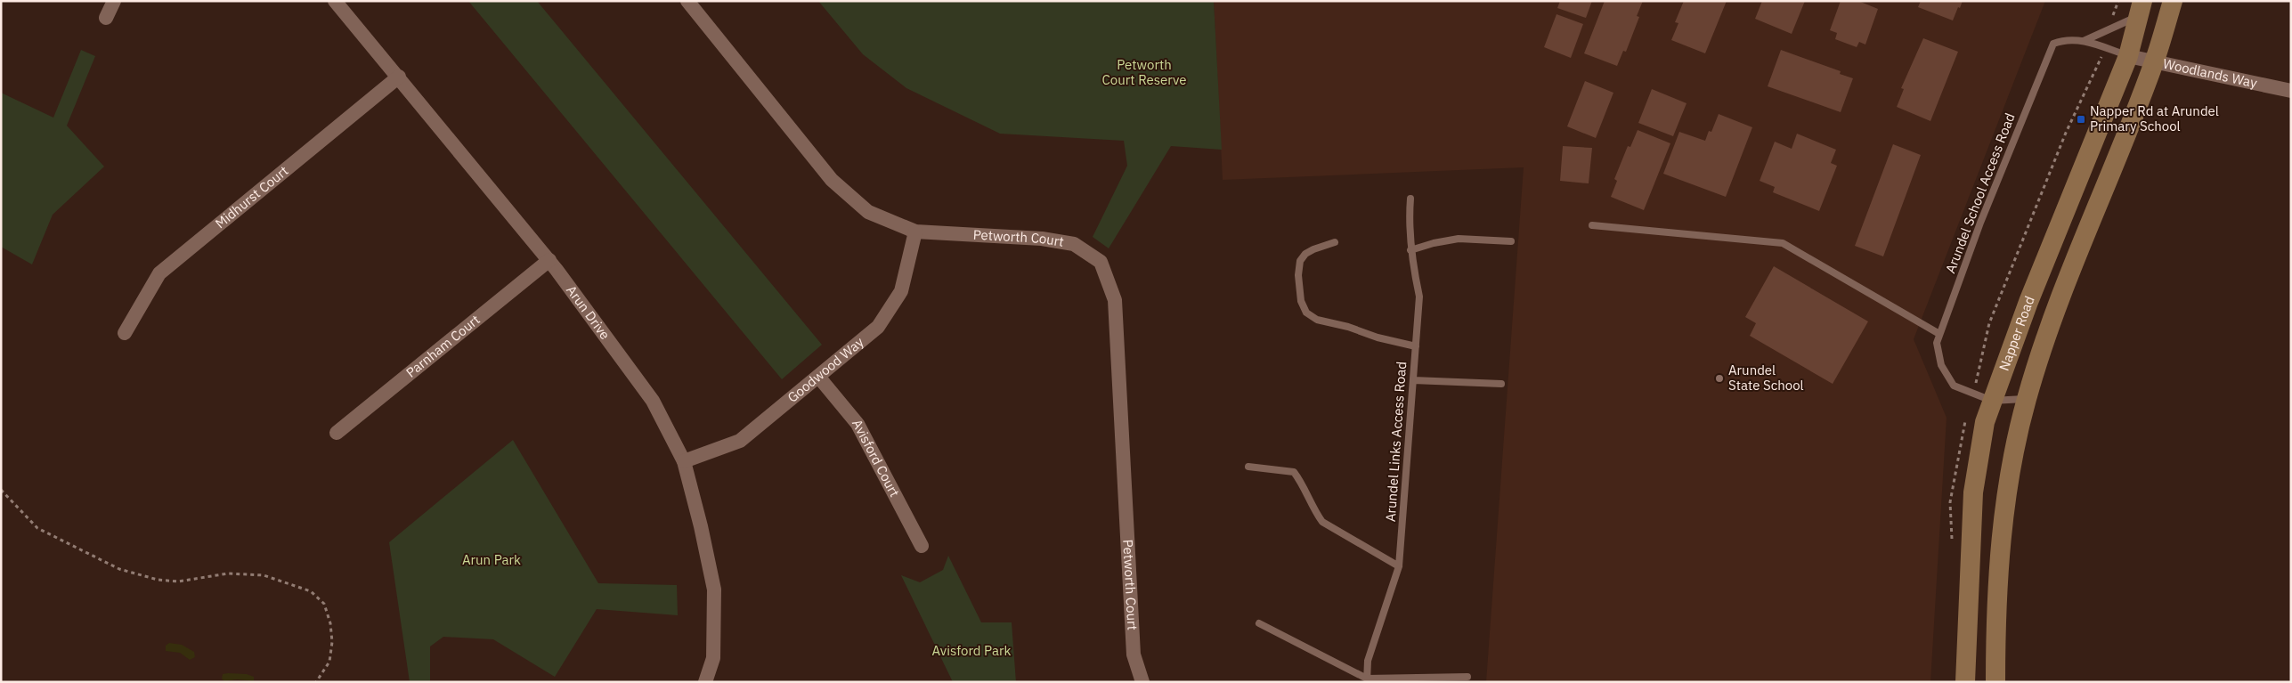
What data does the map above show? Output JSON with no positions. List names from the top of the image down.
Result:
{
  "streets": {
    "main road": ["Napper Road"],
    "street": [
      "Woodlands Way",
      "Midhurst Court",
      "Petworth Court",
      "Arun Drive",
      "Parnham Court",
      "Goodwood Way",
      "Avisford Court"
    ],
    "lane": ["Arundel School Access Road", "Arundel Links Access Road"]
  },
  "crossings": [
    ["Woodlands Way", "Arundel School Access Road"],
    ["Woodlands Way", "Napper Road"],
    ["Arundel School Access Road", "Napper Road"],
    ["Midhurst Court", "Arun Drive"],
    ["Petworth Court", "Goodwood Way"],
    ["Arun Drive", "Parnham Court"],
    ["Arun Drive", "Goodwood Way"],
    ["Goodwood Way", "Avisford Court"]
  ],
  "parks": ["Petworth Court Reserve", "Arun Park", "Avisford Park"],
  "places": {
    "transit": ["Napper Rd at Arundel Primary School"],
    "other": ["Arundel State School"]
  }
}
